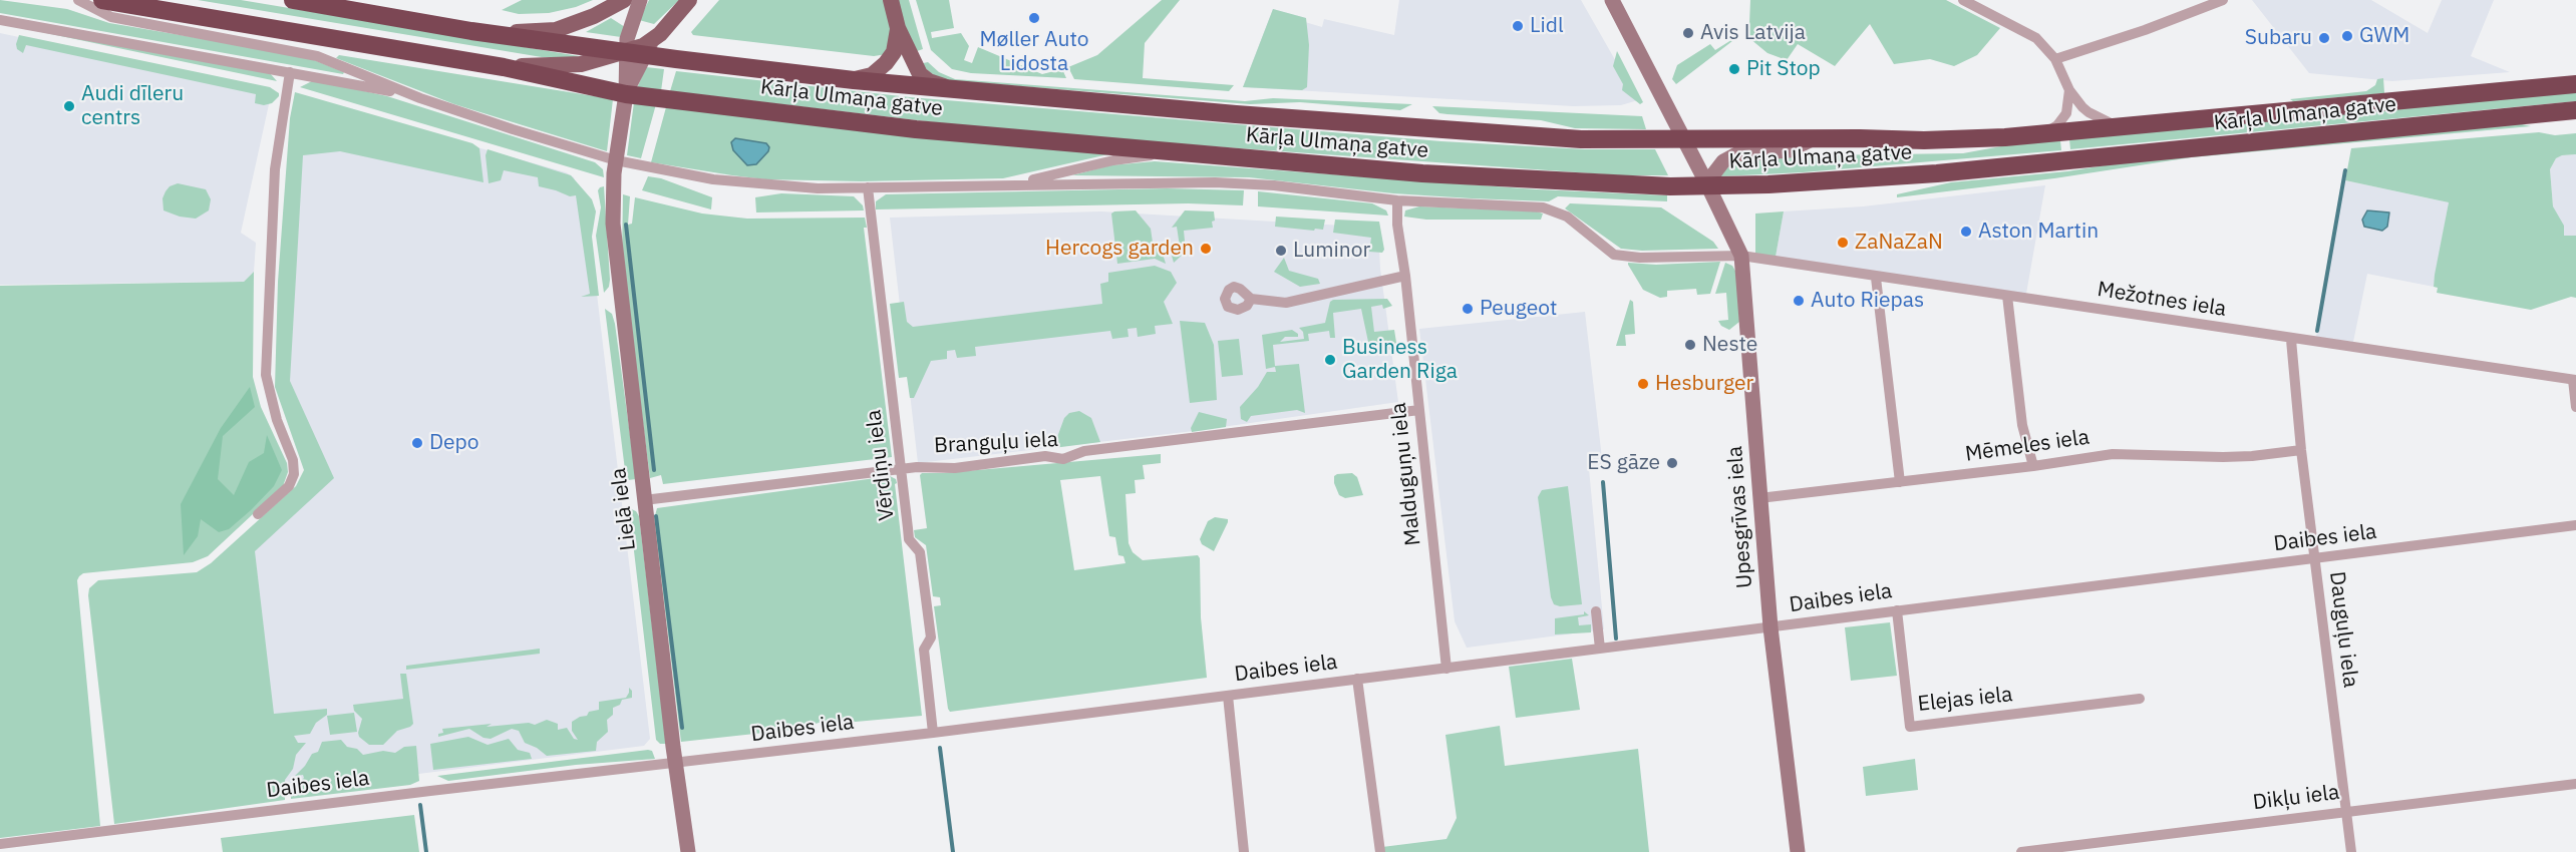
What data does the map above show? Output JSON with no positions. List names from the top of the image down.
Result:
{
  "streets": {
    "highway": ["Kārļa Ulmaņa gatve"],
    "street": [
      "Mežotnes iela",
      "Branguļu iela",
      "Mēmeles iela",
      "Vērdiņu iela",
      "Malduguņu iela",
      "Lielā iela",
      "Upesgrīvas iela",
      "Daibes iela",
      "Dauguļu iela",
      "Elejas iela",
      "Dikļu iela"
    ]
  },
  "crossings": [
    ["Kārļa Ulmaņa gatve", "Lielā iela"],
    ["Kārļa Ulmaņa gatve", "Upesgrīvas iela"],
    ["Mežotnes iela", "Malduguņu iela"],
    ["Mežotnes iela", "Upesgrīvas iela"],
    ["Mežotnes iela", "Dauguļu iela"],
    ["Branguļu iela", "Vērdiņu iela"],
    ["Branguļu iela", "Malduguņu iela"],
    ["Branguļu iela", "Lielā iela"],
    ["Mēmeles iela", "Upesgrīvas iela"],
    ["Mēmeles iela", "Dauguļu iela"],
    ["Vērdiņu iela", "Daibes iela"],
    ["Malduguņu iela", "Daibes iela"],
    ["Lielā iela", "Daibes iela"],
    ["Upesgrīvas iela", "Daibes iela"],
    ["Daibes iela", "Dauguļu iela"],
    ["Daibes iela", "Elejas iela"],
    ["Dauguļu iela", "Dikļu iela"]
  ],
  "places": [
    "Møller Auto Lidosta",
    "Lidl",
    "Avis Latvija",
    "GWM",
    "Subaru",
    "Pit Stop",
    "Audi dīleru centrs",
    "Aston Martin",
    "ZaNaZaN",
    "Hercogs garden",
    "Luminor",
    "Auto Riepas",
    "Peugeot",
    "Neste",
    "Business Garden Riga",
    "Hesburger",
    "Depo",
    "ES gāze"
  ]
}
